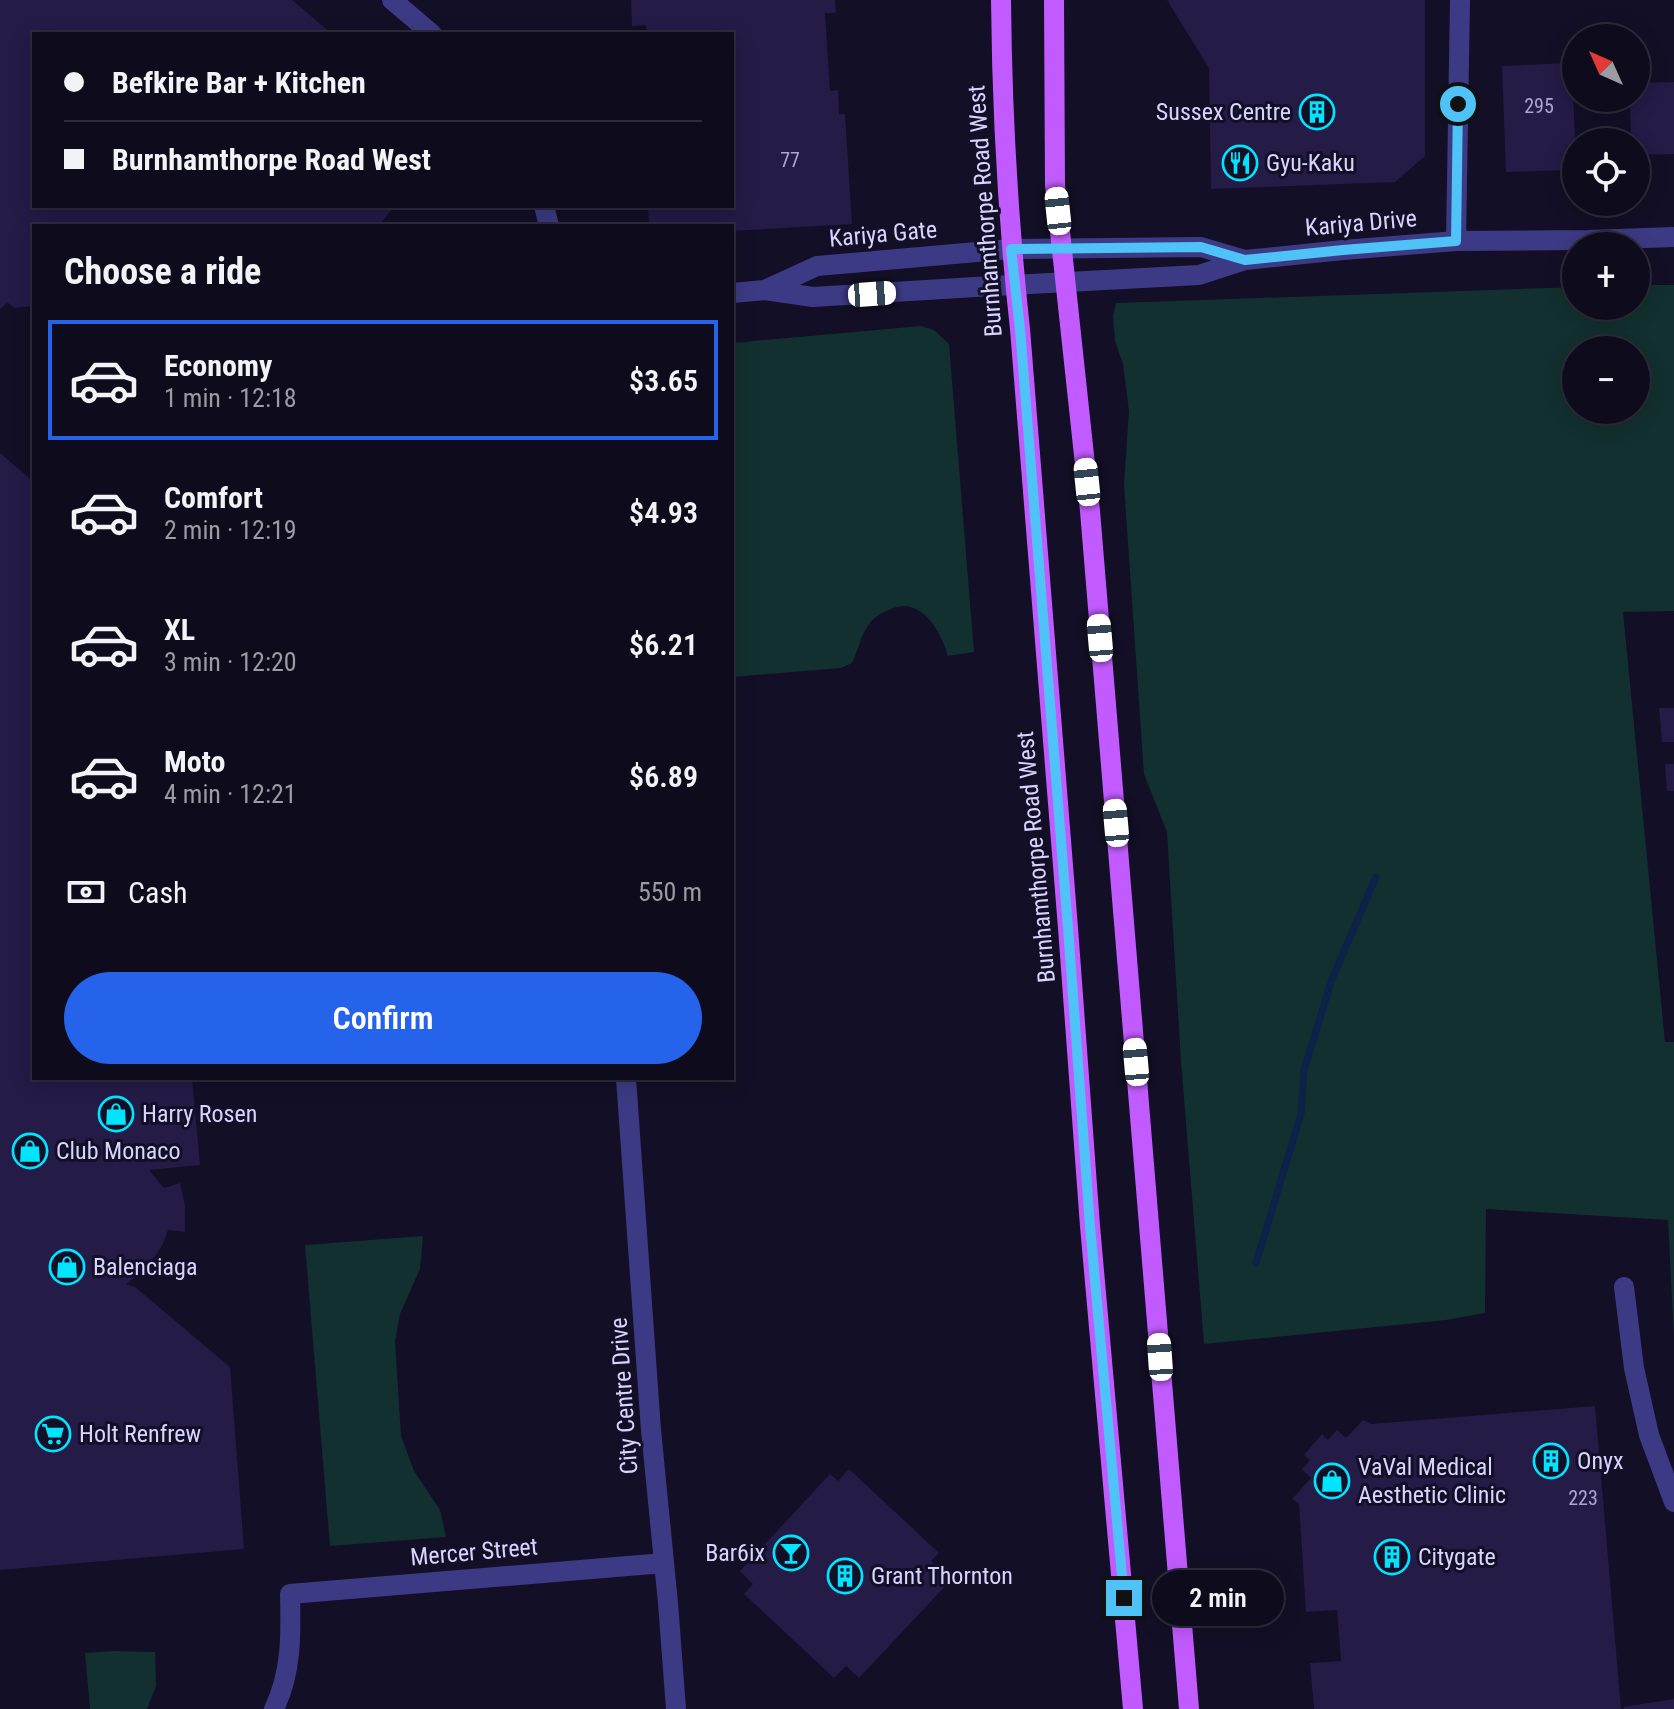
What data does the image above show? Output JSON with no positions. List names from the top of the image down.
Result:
{
  "streets": {
    "main road": ["Burnhamthorpe Road West"],
    "street": [
      "Kariya Drive",
      "Kariya Gate",
      "City Centre Drive",
      "Mercer Street"
    ]
  },
  "crossings": [
    ["Burnhamthorpe Road West", "Kariya Drive"],
    ["Burnhamthorpe Road West", "Kariya Gate"],
    ["Kariya Drive", "Kariya Gate"],
    ["City Centre Drive", "Mercer Street"]
  ],
  "places": {
    "building": [
      "Sussex Centre",
      "Onyx",
      "Citygate",
      "Grant Thornton"
    ],
    "restaurant": ["Gyu-Kaku"],
    "shop": [
      "Harry Rosen",
      "Club Monaco",
      "Balenciaga",
      "VaVal Medical Aesthetic Clinic"
    ],
    "supermarket": ["Holt Renfrew"],
    "bar": ["Bar6ix"]
  },
  "house_numbers": ["295", "77", "223"],
  "north": "top left",
  "page": {
    "map_buttons": ["+", "−"],
    "banner": ["Befkire Bar + Kitchen", "Burnhamthorpe Road West"],
    "heading": "Choose a ride",
    "list": [
      {
        "name": "Economy",
        "note": "1 min · 12:18",
        "value": "$3.65"
      },
      {
        "name": "Comfort",
        "note": "2 min · 12:19",
        "value": "$4.93"
      },
      {
        "name": "XL",
        "note": "3 min · 12:20",
        "value": "$6.21"
      },
      {
        "name": "Moto",
        "note": "4 min · 12:21",
        "value": "$6.89"
      }
    ],
    "pay": ["Cash", "550 m"],
    "buttons": "Confirm",
    "bubble": "2 min"
  }
}
